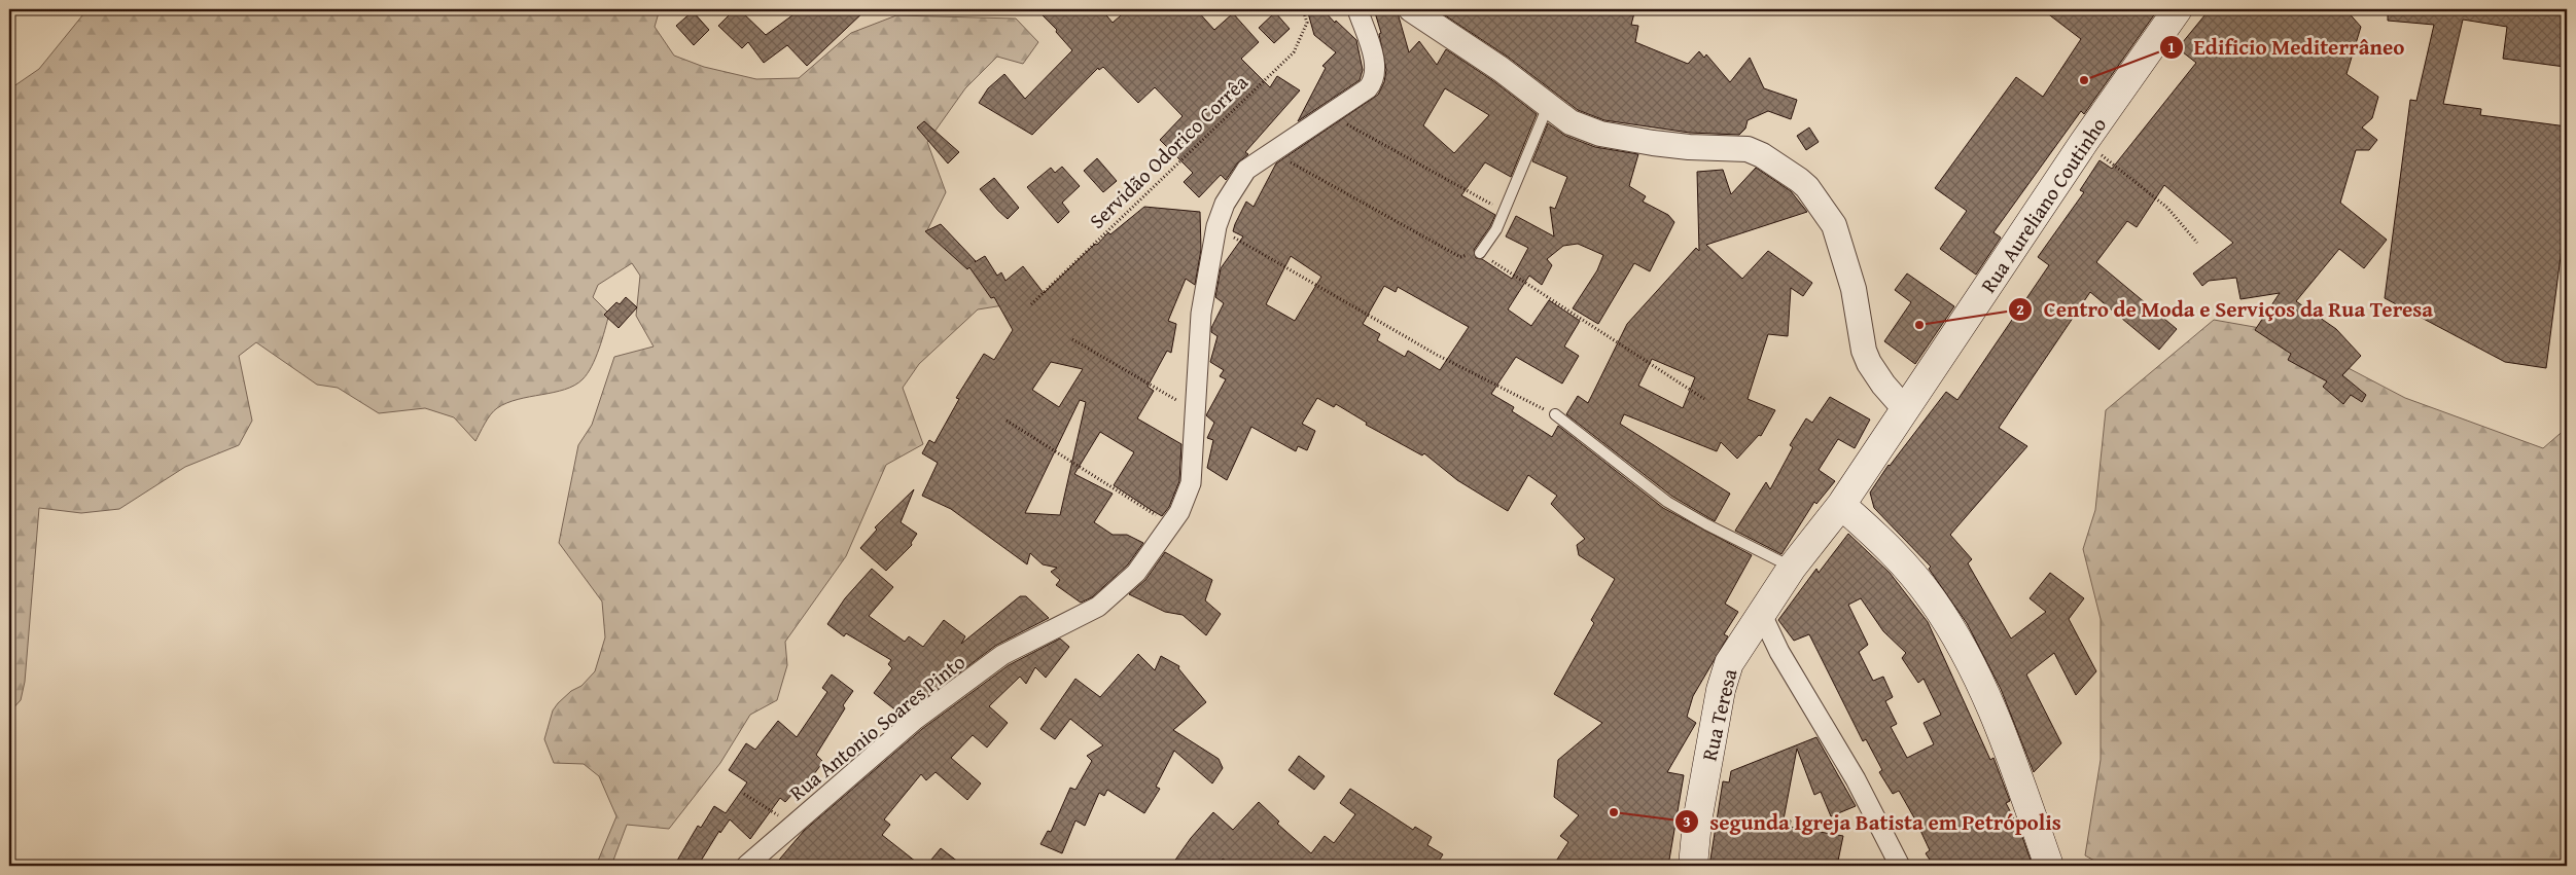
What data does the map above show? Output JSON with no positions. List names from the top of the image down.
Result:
{
  "streets": {
    "main road": ["Rua Aureliano Coutinho", "Rua Teresa"],
    "street": ["Rua Antonio Soares Pinto"],
    "path": ["Servidão Odorico Corrêa"]
  },
  "crossings": [
    ["Rua Aureliano Coutinho", "Rua Teresa"]
  ],
  "places": ["Edificio Mediterrâneo", "Centro de Moda e Serviços da Rua Teresa", "segunda Igreja Batista em Petrópolis"]
}
